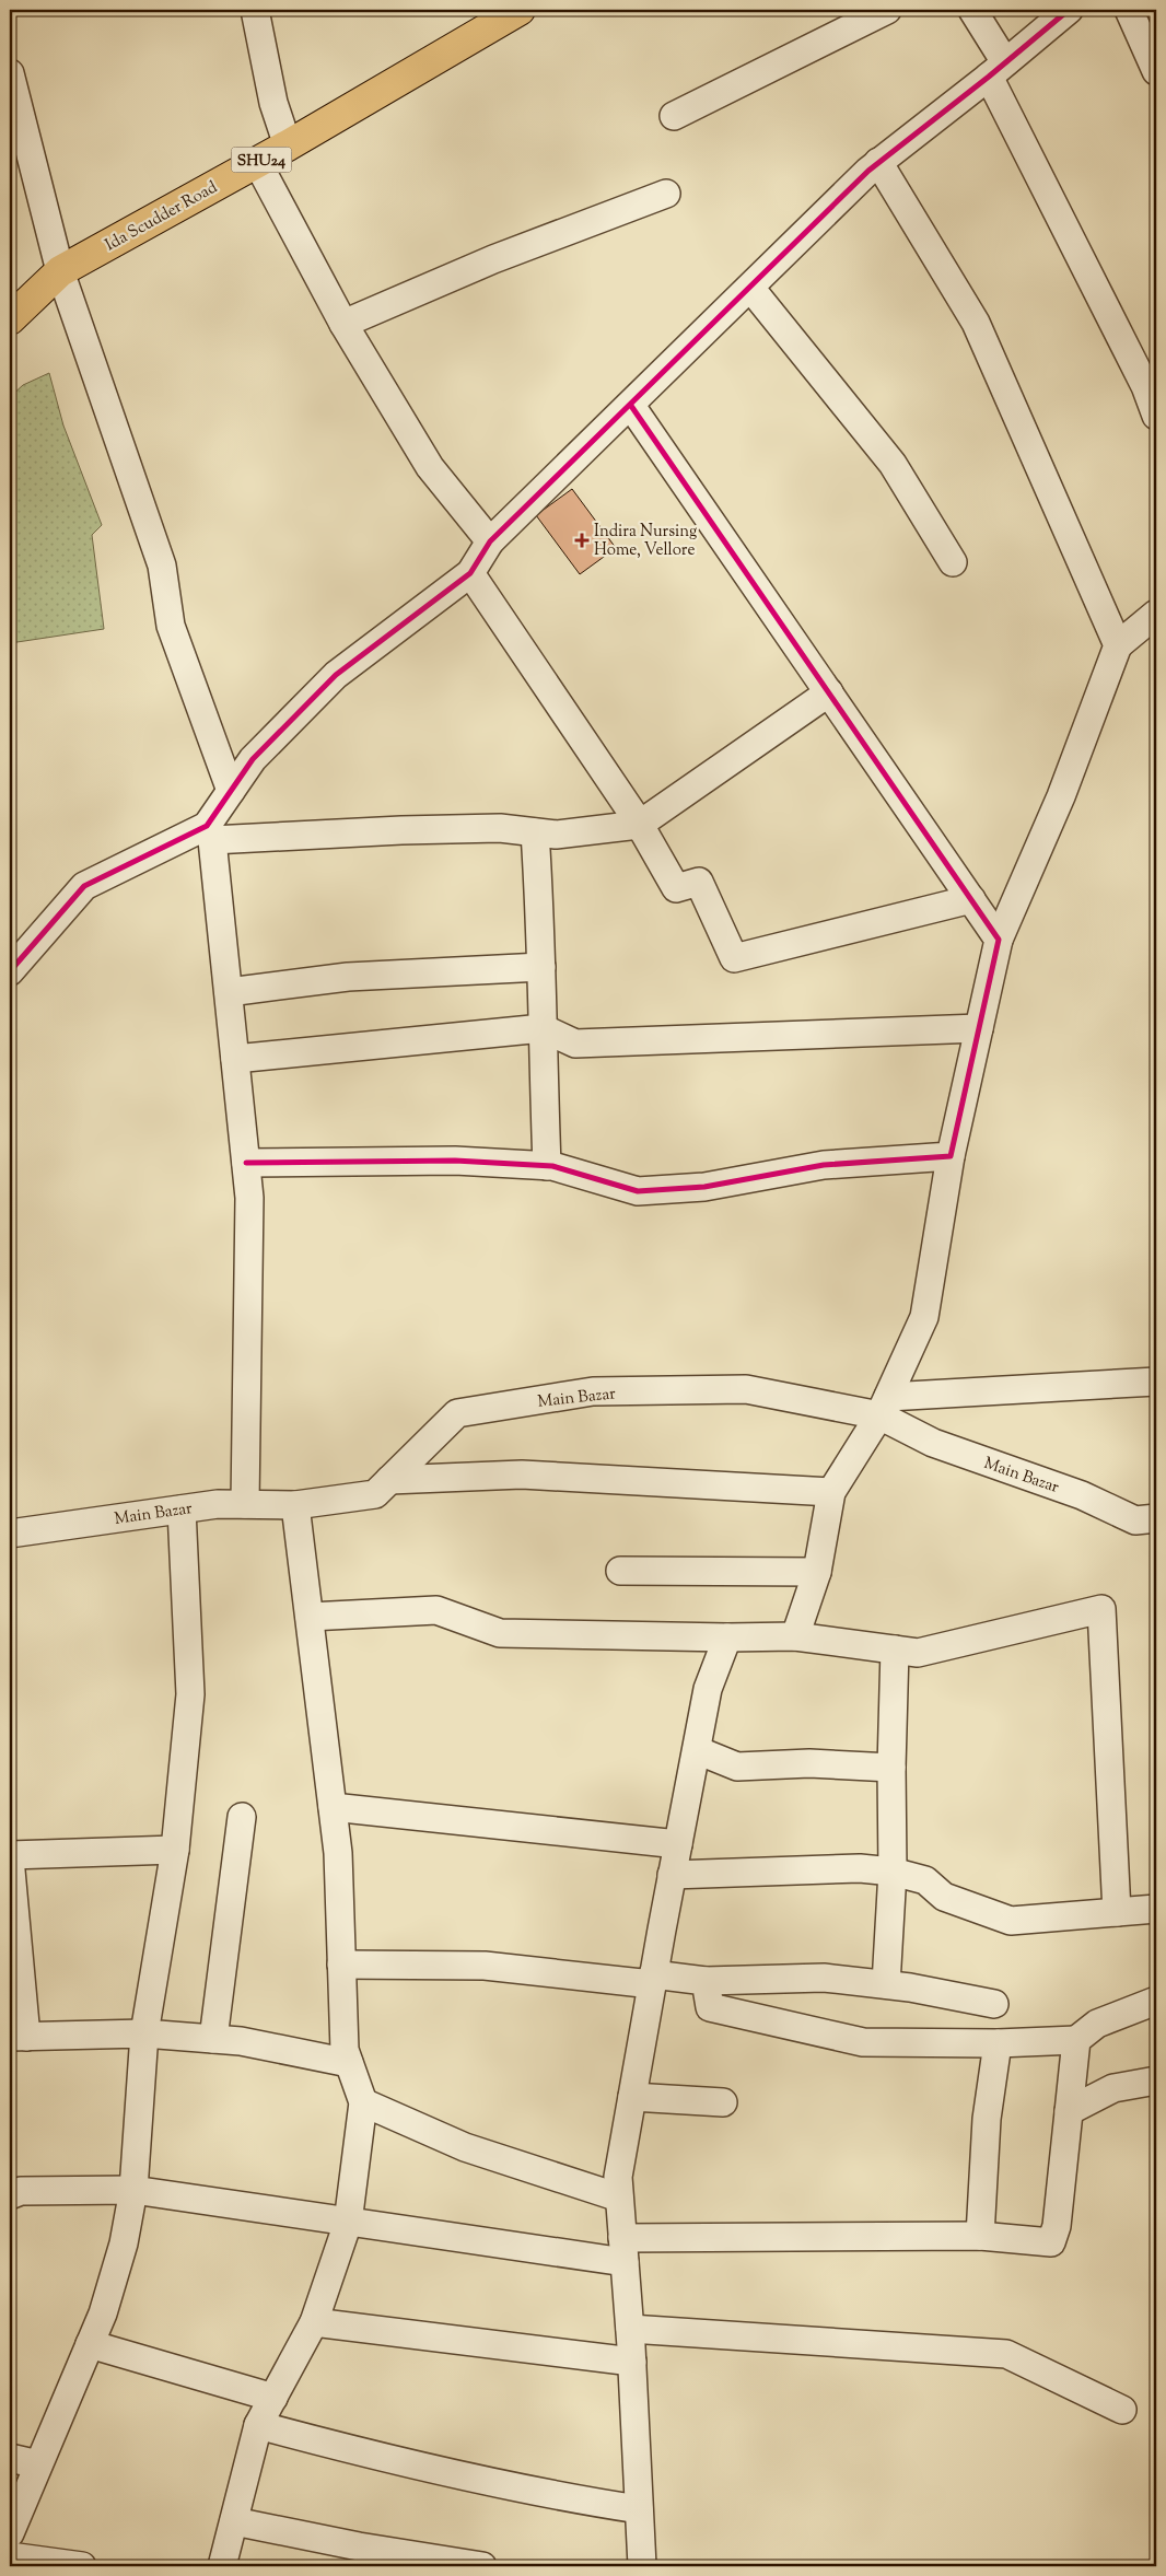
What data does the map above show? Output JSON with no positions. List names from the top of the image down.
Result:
{
  "streets": {
    "main road": ["SHU24", "Ida Scudder Road"],
    "street": ["Main Bazar"]
  },
  "places": {
    "health": ["Indira Nursing Home, Vellore"]
  }
}
